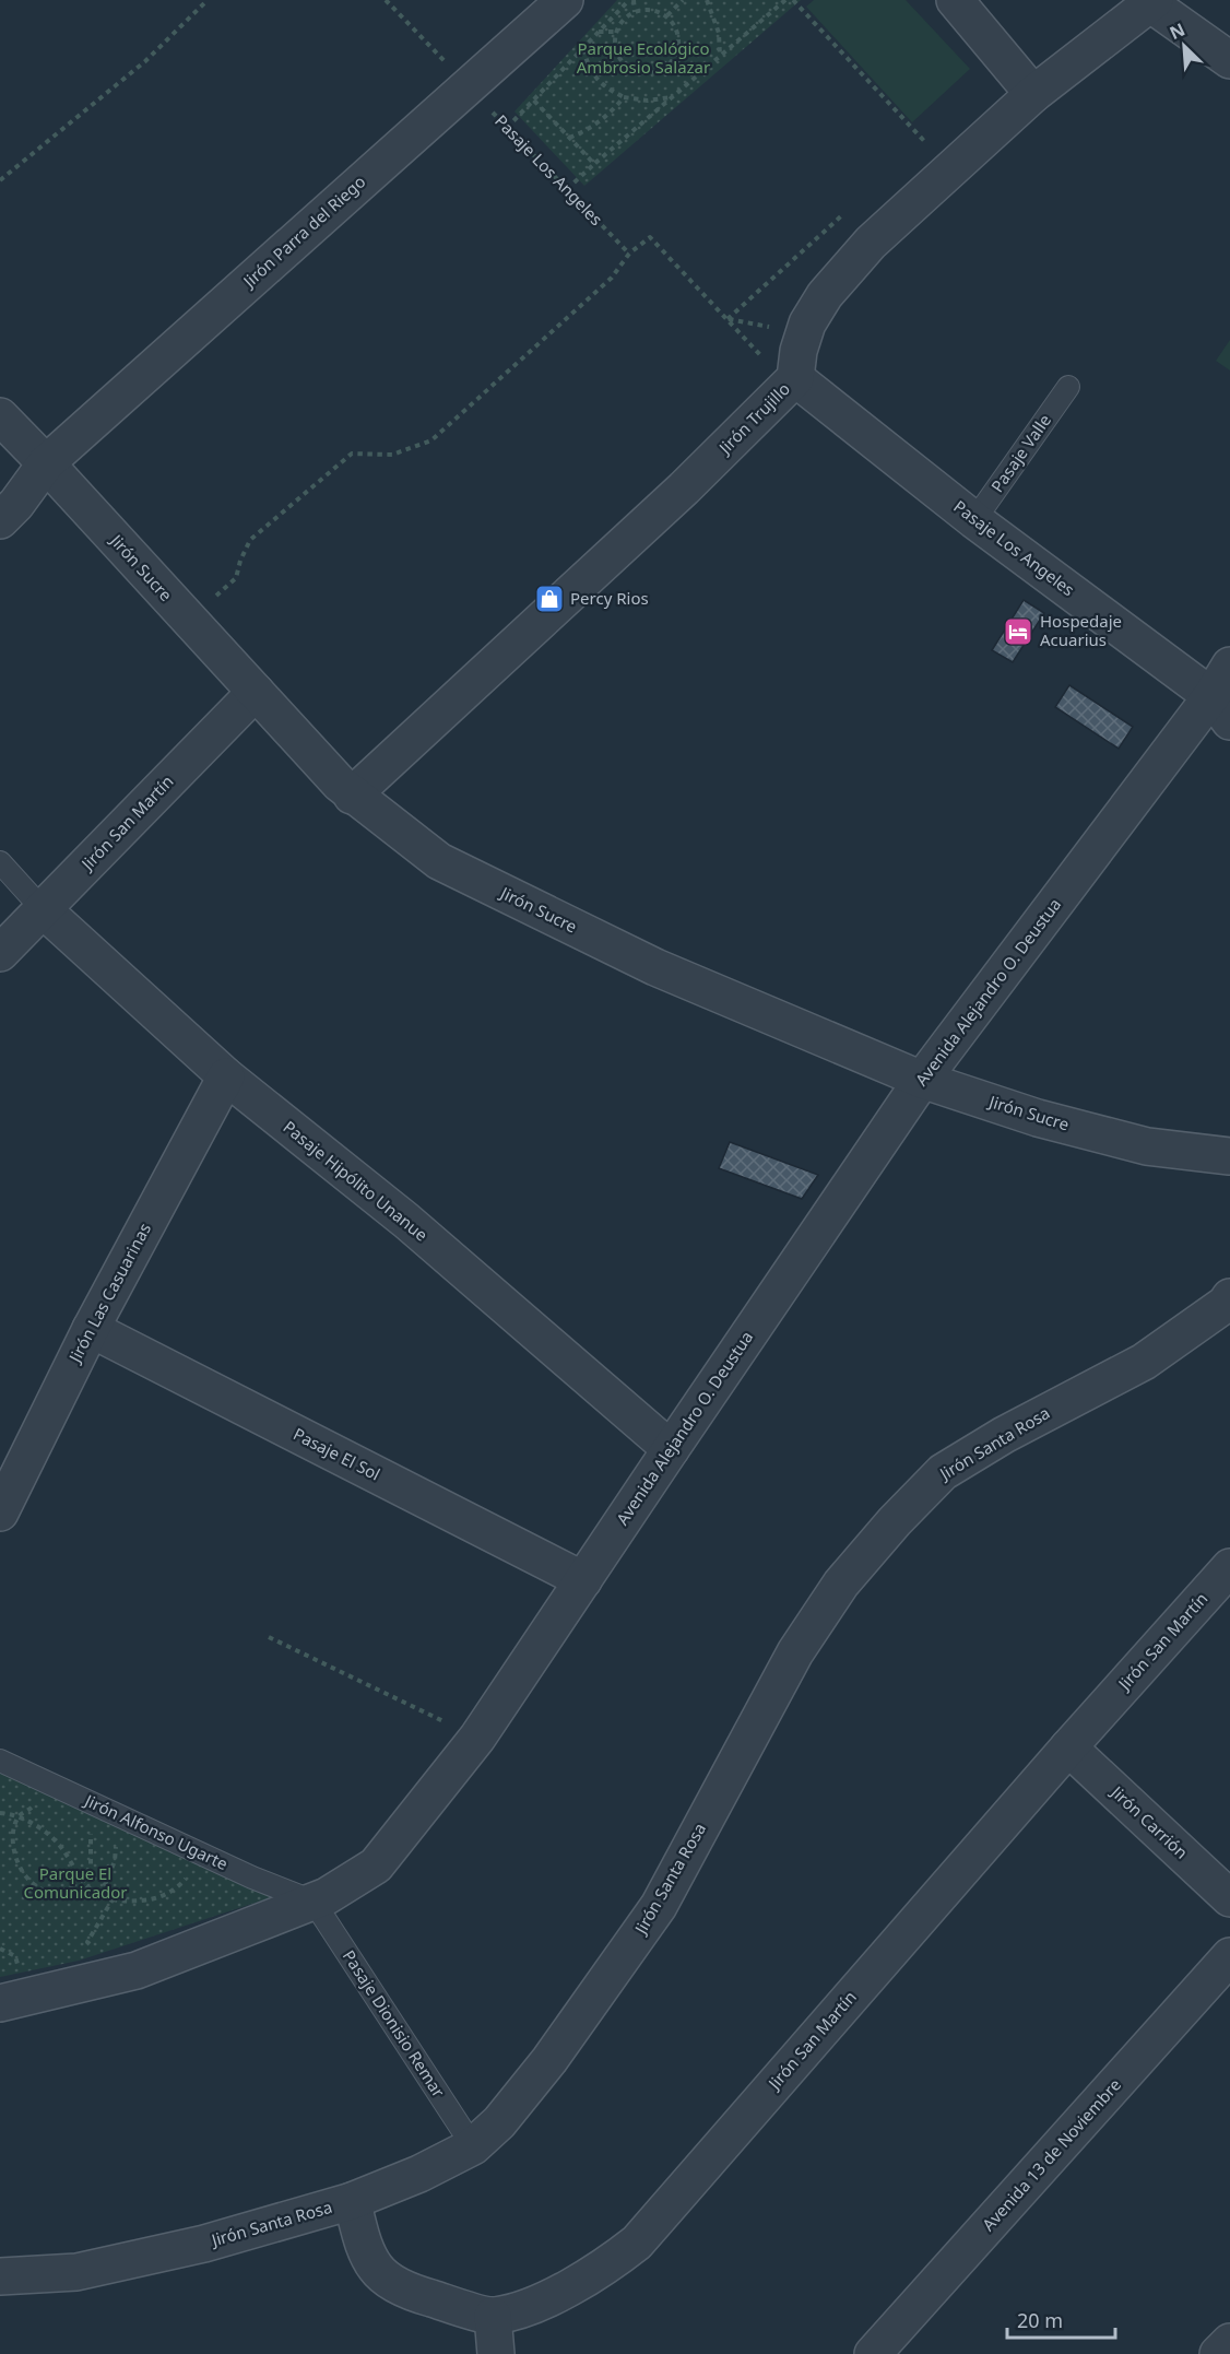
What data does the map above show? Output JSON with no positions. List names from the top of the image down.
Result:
{
  "streets": {
    "street": [
      "Pasaje Los Angeles",
      "Jirón Parra del Riego",
      "Jirón Trujillo",
      "Jirón Sucre",
      "Jirón San Martín",
      "Avenida Alejandro O. Deustua",
      "Pasaje Hipólito Unanue",
      "Jirón Las Casuarinas",
      "Jirón Santa Rosa",
      "Pasaje El Sol",
      "Jirón Carrión",
      "Avenida 13 de Noviembre"
    ],
    "lane": ["Pasaje Valle", "Jirón Alfonso Ugarte", "Pasaje Dionisio Remar"]
  },
  "crossings": [
    ["Pasaje Los Angeles", "Jirón Parra del Riego"],
    ["Pasaje Los Angeles", "Jirón Trujillo"],
    ["Pasaje Los Angeles", "Pasaje Valle"],
    ["Pasaje Los Angeles", "Avenida Alejandro O. Deustua"],
    ["Jirón Parra del Riego", "Jirón Sucre"],
    ["Jirón Trujillo", "Jirón Sucre"],
    ["Jirón Sucre", "Jirón San Martín"],
    ["Jirón Sucre", "Avenida Alejandro O. Deustua"],
    ["Jirón San Martín", "Pasaje Hipólito Unanue"],
    ["Jirón San Martín", "Jirón Carrión"],
    ["Avenida Alejandro O. Deustua", "Pasaje Hipólito Unanue"],
    ["Avenida Alejandro O. Deustua", "Pasaje El Sol"],
    ["Avenida Alejandro O. Deustua", "Jirón Alfonso Ugarte"],
    ["Avenida Alejandro O. Deustua", "Pasaje Dionisio Remar"],
    ["Pasaje Hipólito Unanue", "Jirón Las Casuarinas"],
    ["Jirón Las Casuarinas", "Pasaje El Sol"],
    ["Jirón Santa Rosa", "Pasaje Dionisio Remar"],
    ["Jirón Alfonso Ugarte", "Pasaje Dionisio Remar"]
  ],
  "parks": ["Parque Ecológico Ambrosio Salazar", "Parque El Comunicador"],
  "places": {
    "shop": ["Percy Rios"],
    "hotel": ["Hospedaje Acuarius"]
  },
  "scale_bar": "20 m",
  "north": "top left"
}
